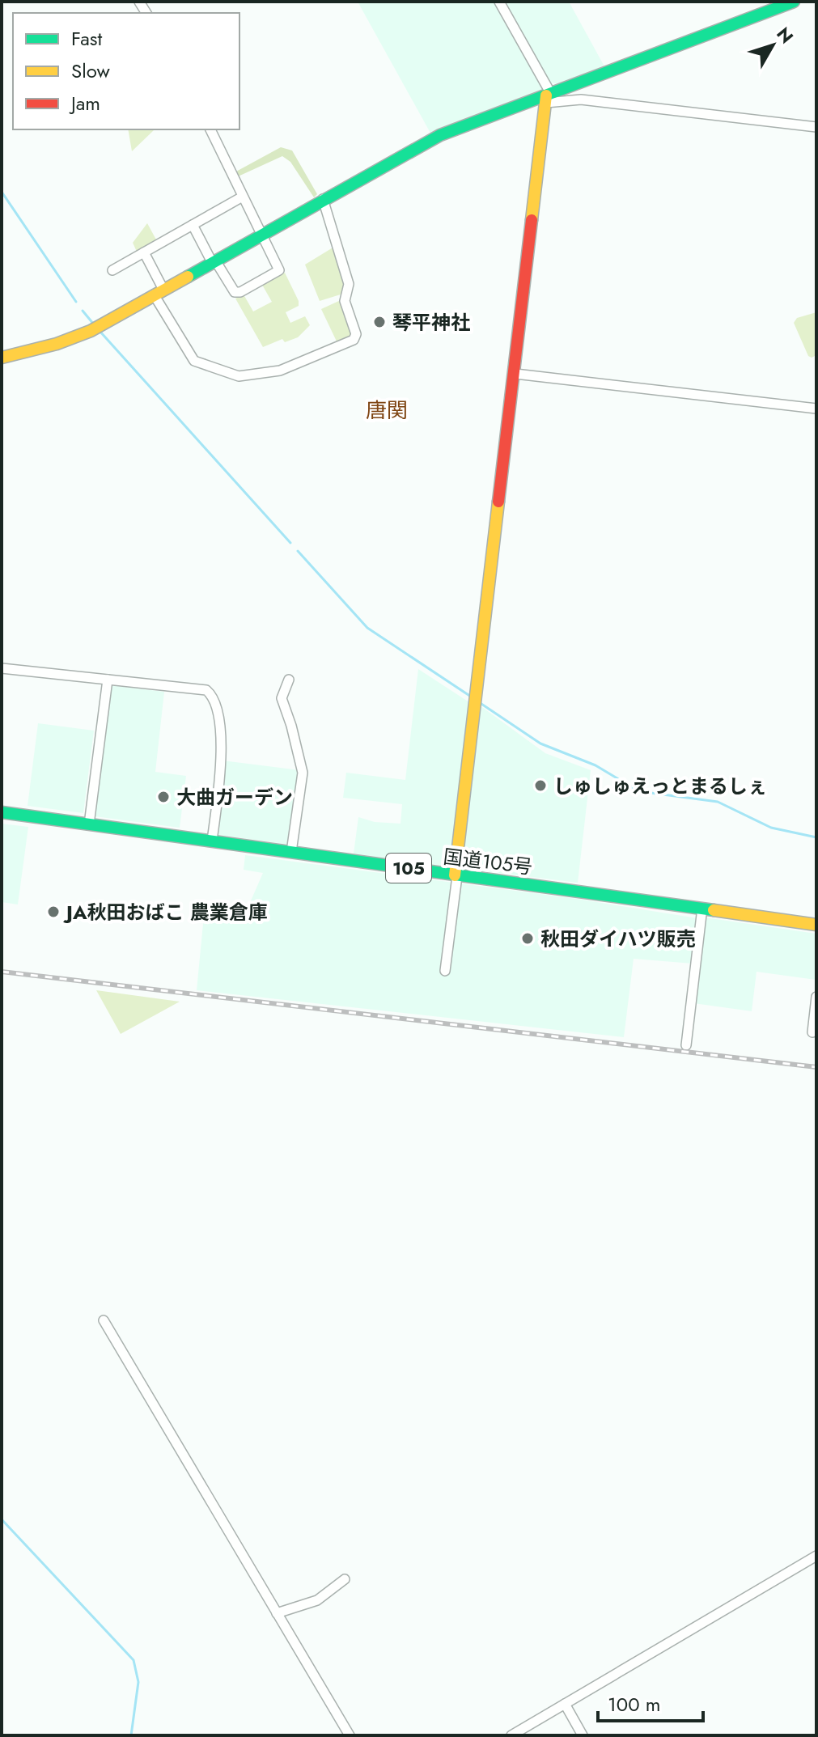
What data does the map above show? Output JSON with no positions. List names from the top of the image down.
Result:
{
  "streets": {
    "main road": ["国道105号", "105"]
  },
  "districts": ["唐関"],
  "places": [
    "琴平神社",
    "しゅしゅえっとまるしぇ",
    "大曲ガーデン",
    "JA秋田おばこ 農業倉庫",
    "秋田ダイハツ販売"
  ],
  "legend": ["Fast", "Slow", "Jam"],
  "scale_bar": "100 m",
  "north": "top right"
}
